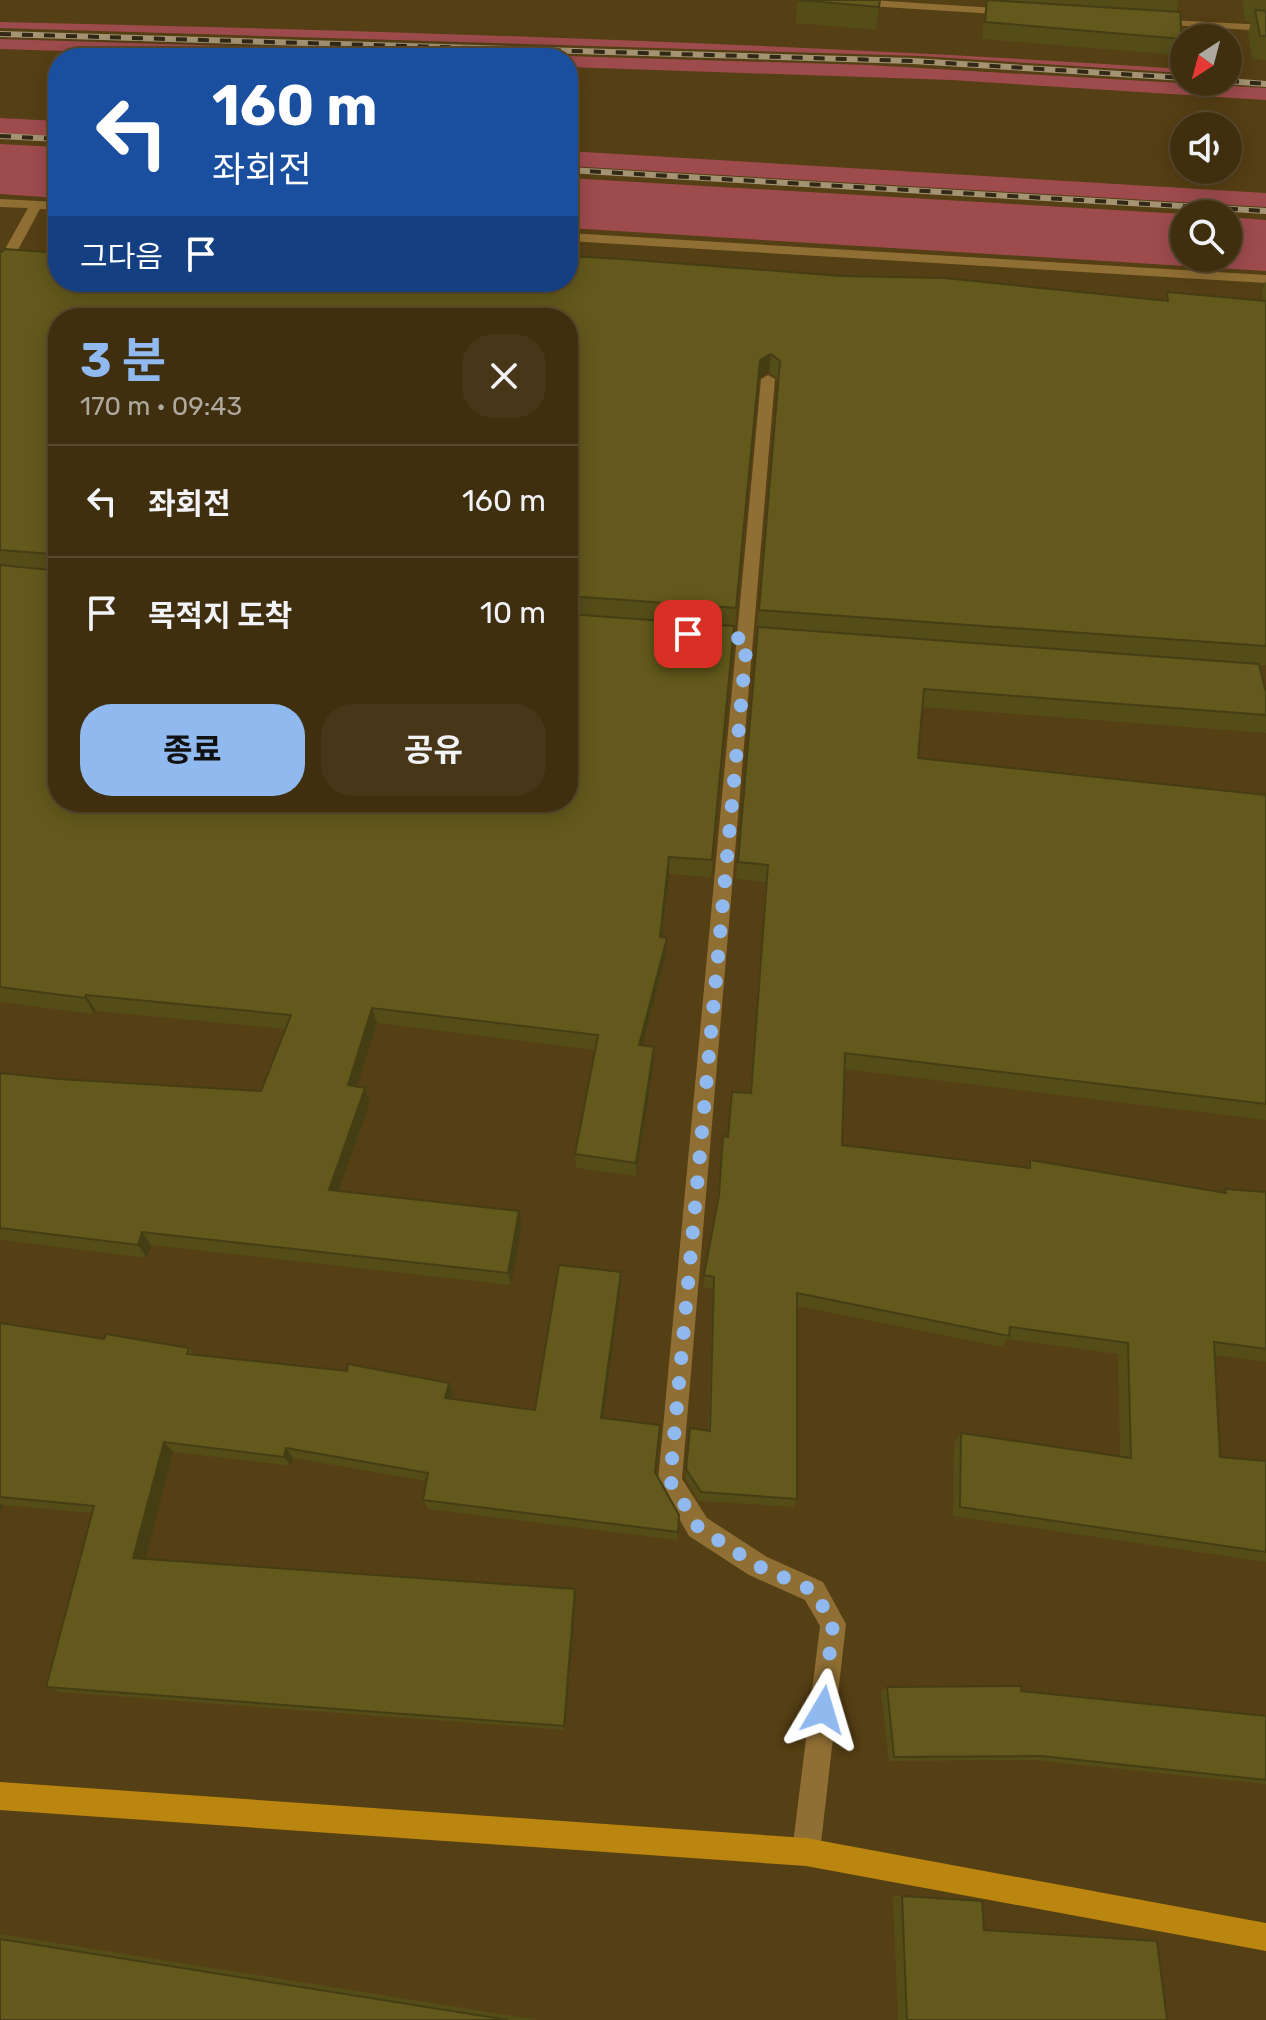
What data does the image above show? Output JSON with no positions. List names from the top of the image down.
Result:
{
  "north": "bottom left",
  "page": {
    "turn": ["160 m", "좌회전"],
    "then": "그다음",
    "heading": ["3 분", "170 m · 09:43"],
    "list": [
      {
        "name": "좌회전",
        "value": "160 m"
      },
      {
        "name": "목적지 도착",
        "value": "10 m"
      }
    ],
    "buttons": ["종료", "공유"]
  }
}
